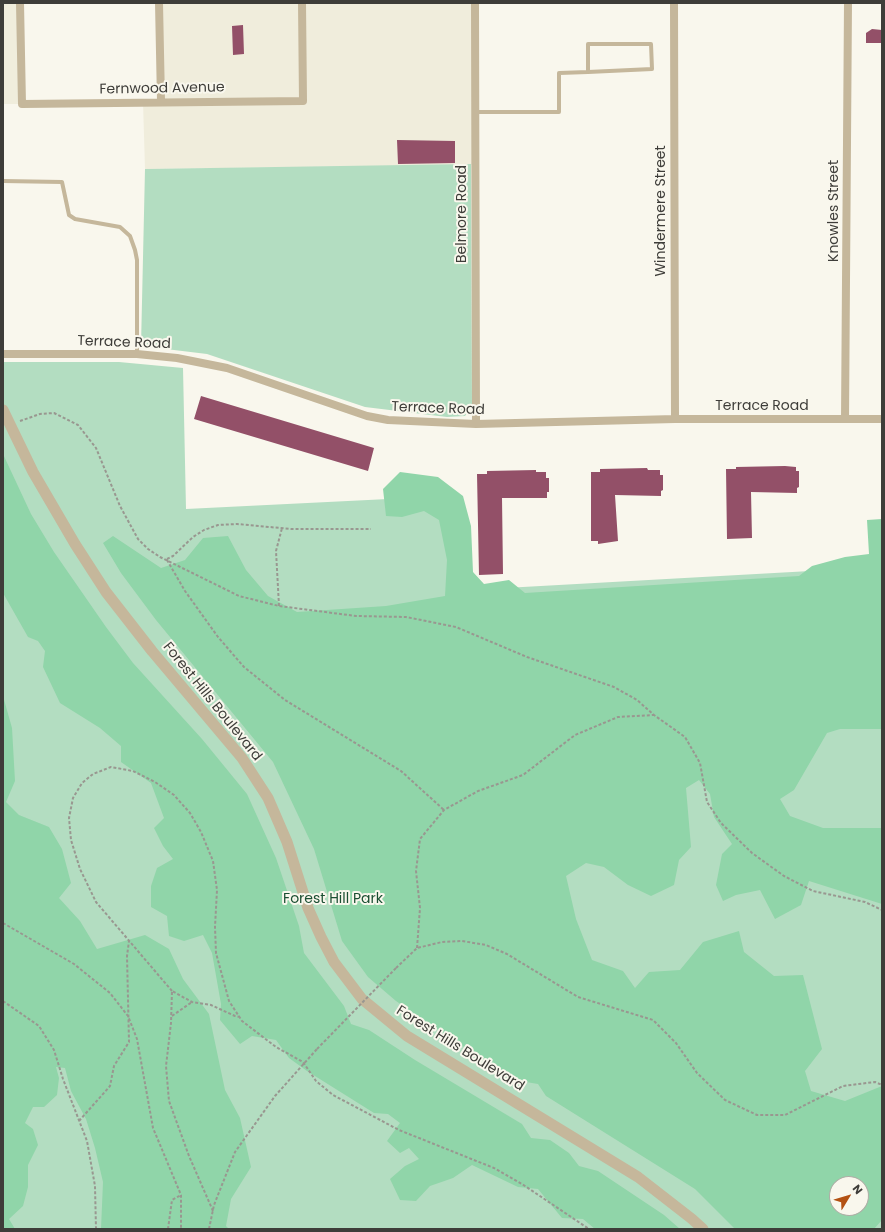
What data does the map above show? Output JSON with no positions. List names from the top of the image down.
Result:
{
  "streets": {
    "street": [
      "Fernwood Avenue",
      "Windermere Street",
      "Knowles Street",
      "Belmore Road",
      "Terrace Road",
      "Forest Hills Boulevard"
    ]
  },
  "crossings": [
    ["Windermere Street", "Terrace Road"],
    ["Knowles Street", "Terrace Road"],
    ["Belmore Road", "Terrace Road"]
  ],
  "parks": ["Forest Hill Park"],
  "north": "top right"
}
